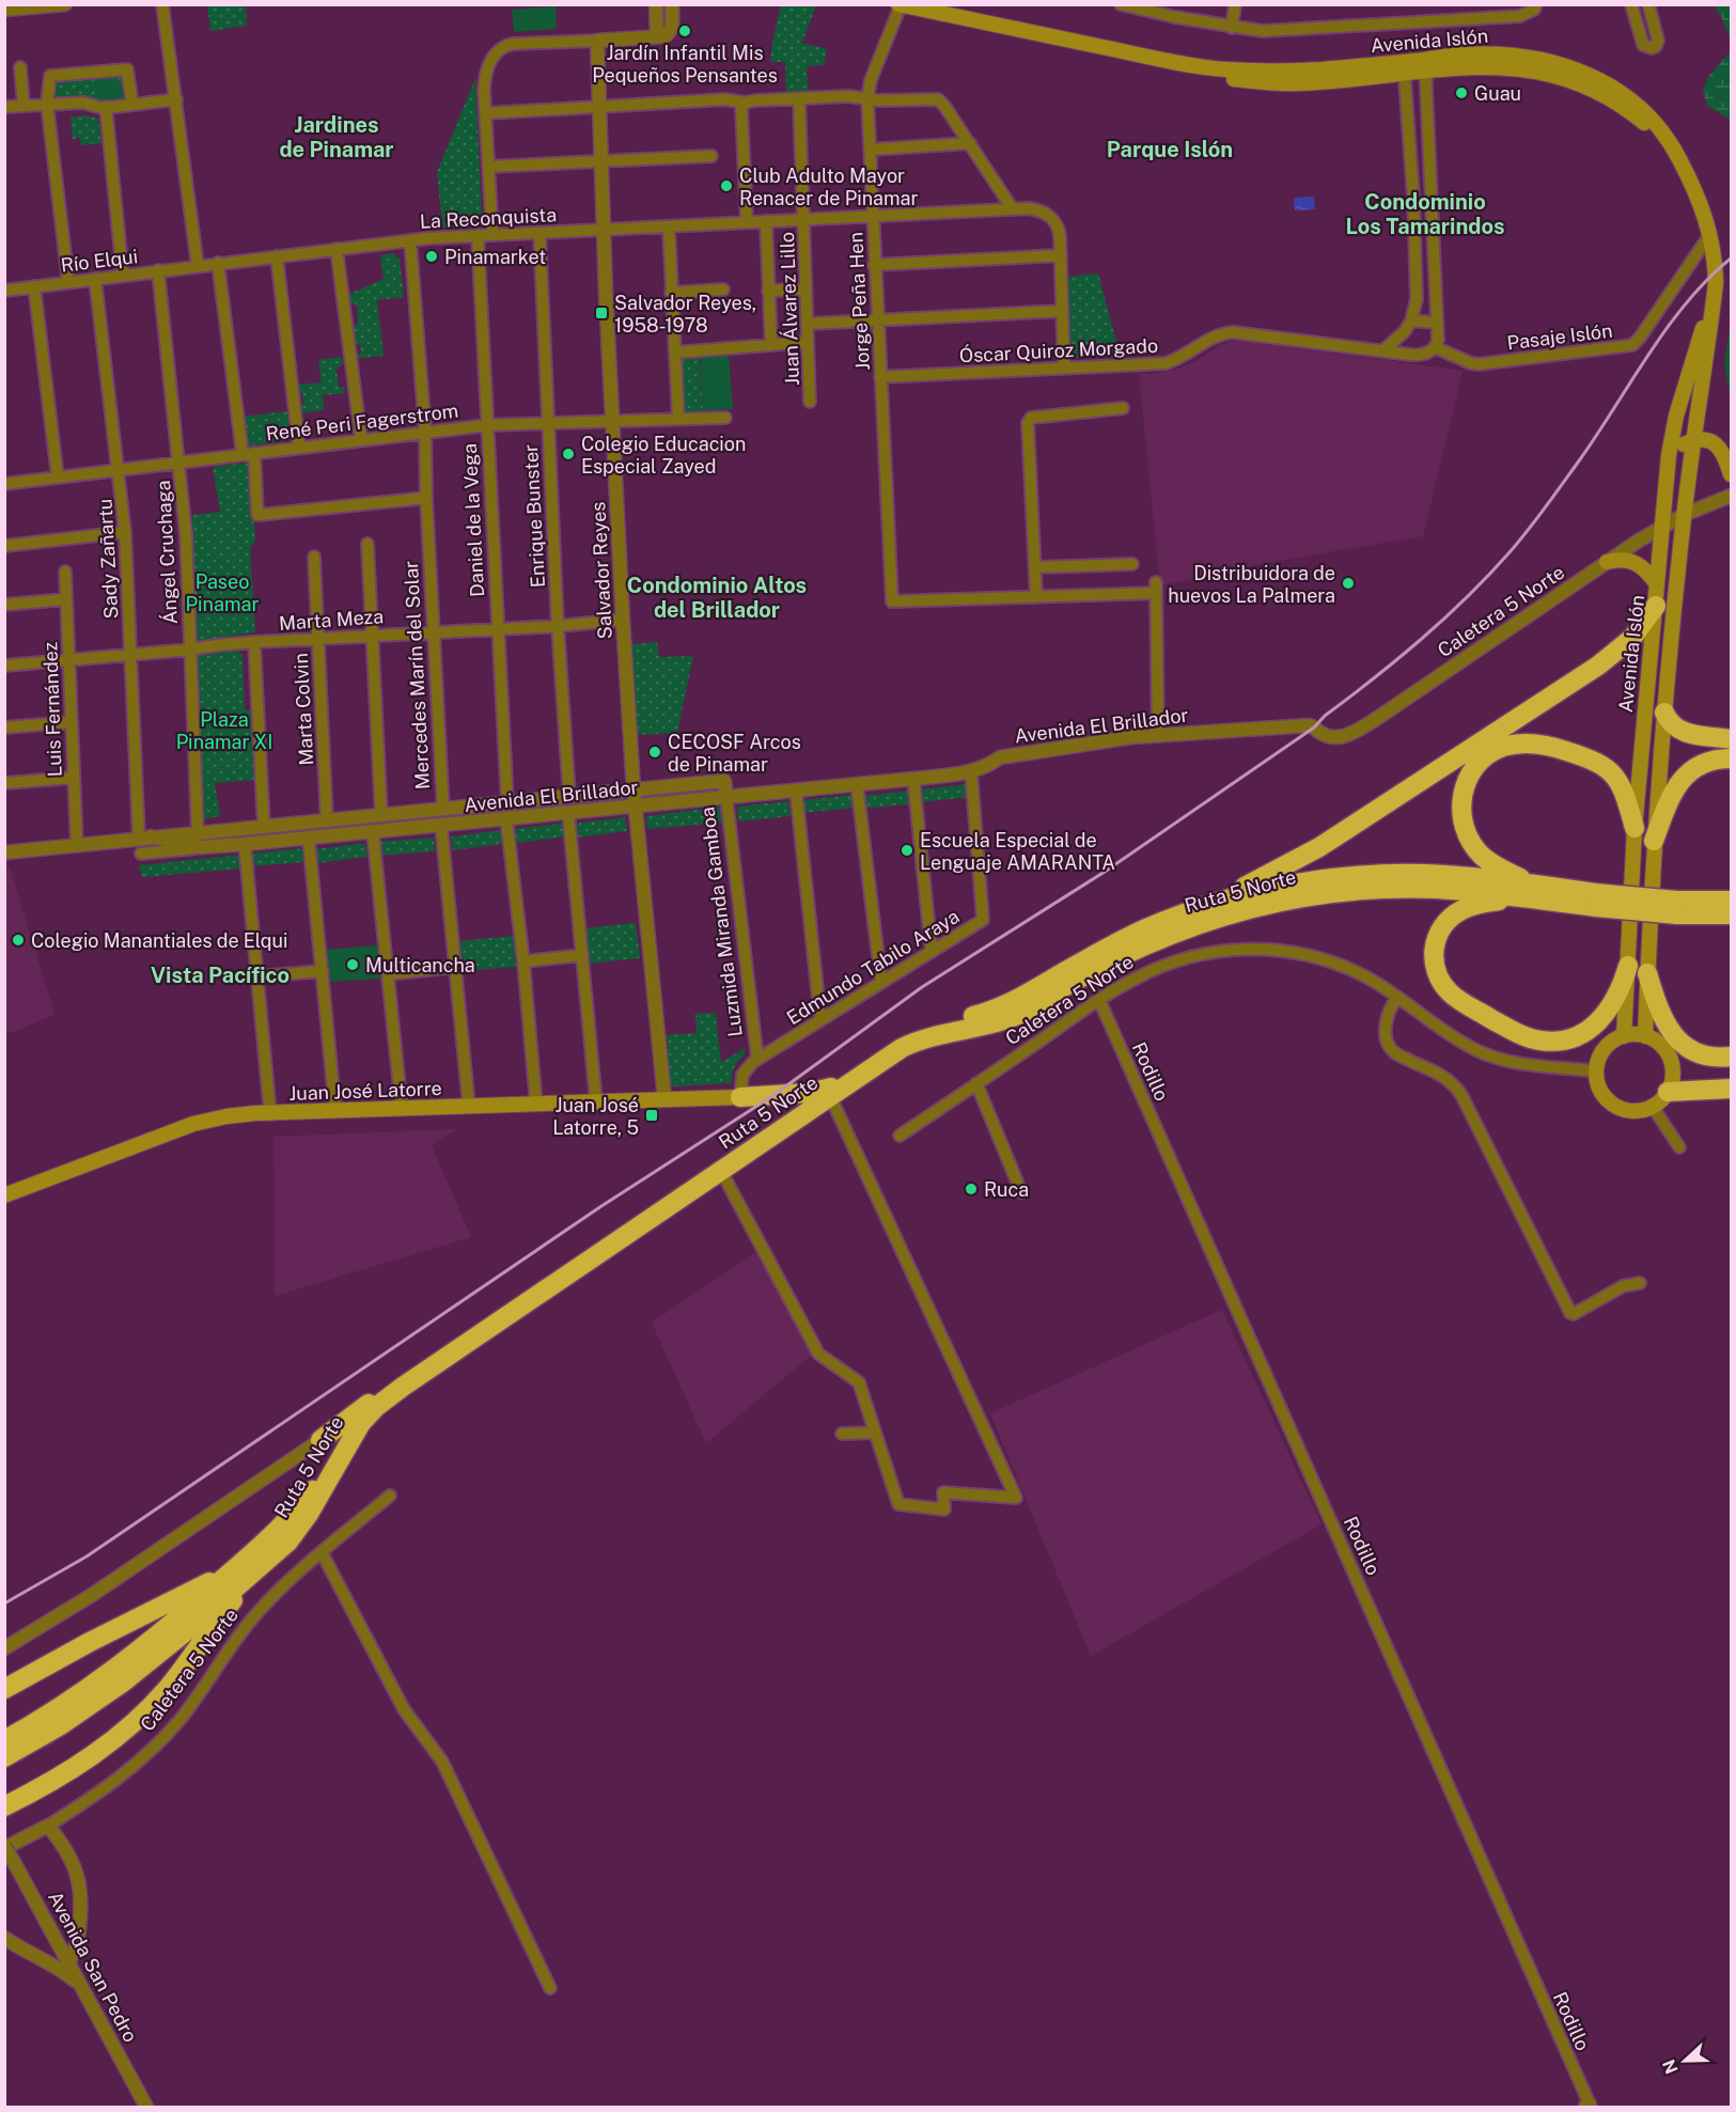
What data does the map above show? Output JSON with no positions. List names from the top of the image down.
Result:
{
  "streets": {
    "highway": ["Ruta 5 Norte"],
    "main road": ["Avenida Islón", "Juan José Latorre"],
    "street": [
      "La Reconquista",
      "Río Elqui",
      "Jorge Peña Hen",
      "Juan Álvarez Lillo",
      "Pasaje Islón",
      "Óscar Quiroz Morgado",
      "René Peri Fagerstrom",
      "Enrique Bunster",
      "Daniel de la Vega",
      "Ángel Cruchaga",
      "Sady Zañartu",
      "Salvador Reyes",
      "Caletera 5 Norte",
      "Marta Meza",
      "Mercedes Marín del Solar",
      "Luis Fernández",
      "Marta Colvin",
      "Avenida El Brillador",
      "Luzmida Miranda Gamboa",
      "Edmundo Tabilo Araya",
      "Rodillo",
      "Avenida San Pedro"
    ]
  },
  "crossings": [
    ["Avenida Islón", "Jorge Peña Hen"],
    ["Avenida Islón", "Pasaje Islón"],
    ["Avenida Islón", "Caletera 5 Norte"],
    ["La Reconquista", "Río Elqui"],
    ["La Reconquista", "Jorge Peña Hen"],
    ["La Reconquista", "Juan Álvarez Lillo"],
    ["La Reconquista", "Enrique Bunster"],
    ["La Reconquista", "Daniel de la Vega"],
    ["La Reconquista", "Salvador Reyes"],
    ["La Reconquista", "Mercedes Marín del Solar"],
    ["Río Elqui", "Ángel Cruchaga"],
    ["Río Elqui", "Sady Zañartu"],
    ["Jorge Peña Hen", "Óscar Quiroz Morgado"],
    ["Pasaje Islón", "Óscar Quiroz Morgado"],
    ["René Peri Fagerstrom", "Enrique Bunster"],
    ["René Peri Fagerstrom", "Daniel de la Vega"],
    ["René Peri Fagerstrom", "Ángel Cruchaga"],
    ["René Peri Fagerstrom", "Sady Zañartu"],
    ["René Peri Fagerstrom", "Salvador Reyes"],
    ["René Peri Fagerstrom", "Mercedes Marín del Solar"],
    ["Enrique Bunster", "Marta Meza"],
    ["Enrique Bunster", "Avenida El Brillador"],
    ["Daniel de la Vega", "Marta Meza"],
    ["Daniel de la Vega", "Avenida El Brillador"],
    ["Ángel Cruchaga", "Marta Meza"],
    ["Ángel Cruchaga", "Avenida El Brillador"],
    ["Sady Zañartu", "Marta Meza"],
    ["Sady Zañartu", "Avenida El Brillador"],
    ["Salvador Reyes", "Marta Meza"],
    ["Salvador Reyes", "Avenida El Brillador"],
    ["Salvador Reyes", "Juan José Latorre"],
    ["Caletera 5 Norte", "Avenida El Brillador"],
    ["Caletera 5 Norte", "Rodillo"],
    ["Caletera 5 Norte", "Avenida San Pedro"],
    ["Marta Meza", "Mercedes Marín del Solar"],
    ["Marta Meza", "Luis Fernández"],
    ["Marta Meza", "Marta Colvin"],
    ["Mercedes Marín del Solar", "Avenida El Brillador"],
    ["Mercedes Marín del Solar", "Juan José Latorre"],
    ["Luis Fernández", "Avenida El Brillador"],
    ["Marta Colvin", "Avenida El Brillador"],
    ["Avenida El Brillador", "Luzmida Miranda Gamboa"],
    ["Avenida El Brillador", "Edmundo Tabilo Araya"],
    ["Luzmida Miranda Gamboa", "Edmundo Tabilo Araya"],
    ["Edmundo Tabilo Araya", "Juan José Latorre"]
  ],
  "districts": [
    "Jardines de Pinamar",
    "Parque Islón",
    "Condominio Los Tamarindos",
    "Condominio Altos del Brillador",
    "Vista Pacífico"
  ],
  "parks": ["Paseo Pinamar", "Plaza Pinamar XI"],
  "places": {
    "other": [
      "Jardín Infantil Mis Pequeños Pensantes",
      "Guau",
      "Club Adulto Mayor Renacer de Pinamar",
      "Pinamarket",
      "Colegio Educacion Especial Zayed",
      "Distribuidora de huevos La Palmera",
      "CECOSF Arcos de Pinamar",
      "Escuela Especial de Lenguaje AMARANTA",
      "Colegio Manantiales de Elqui",
      "Multicancha",
      "Ruca"
    ],
    "transit": ["Salvador Reyes, 1958-1978", "Juan José Latorre, 5"]
  },
  "north": "left"
}
